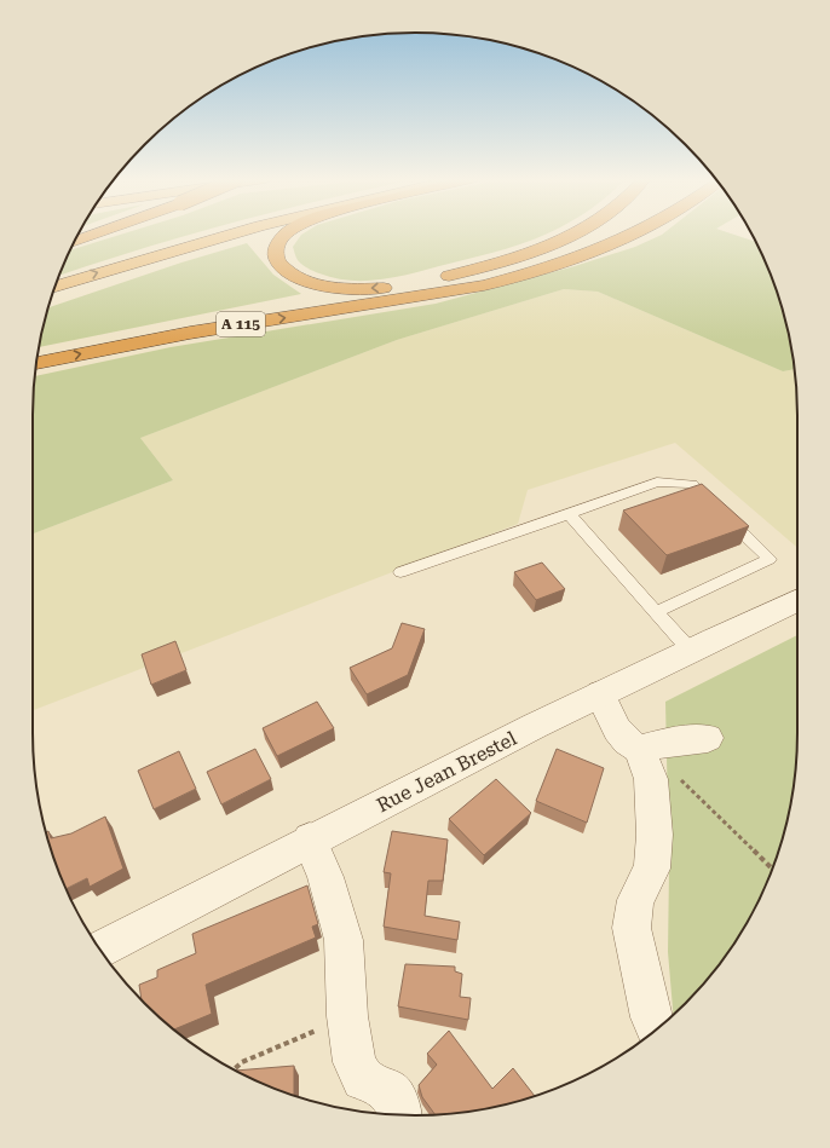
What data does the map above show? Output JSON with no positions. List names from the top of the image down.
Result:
{
  "streets": {
    "highway": ["A 115"],
    "street": ["Rue Jean Brestel"]
  }
}
